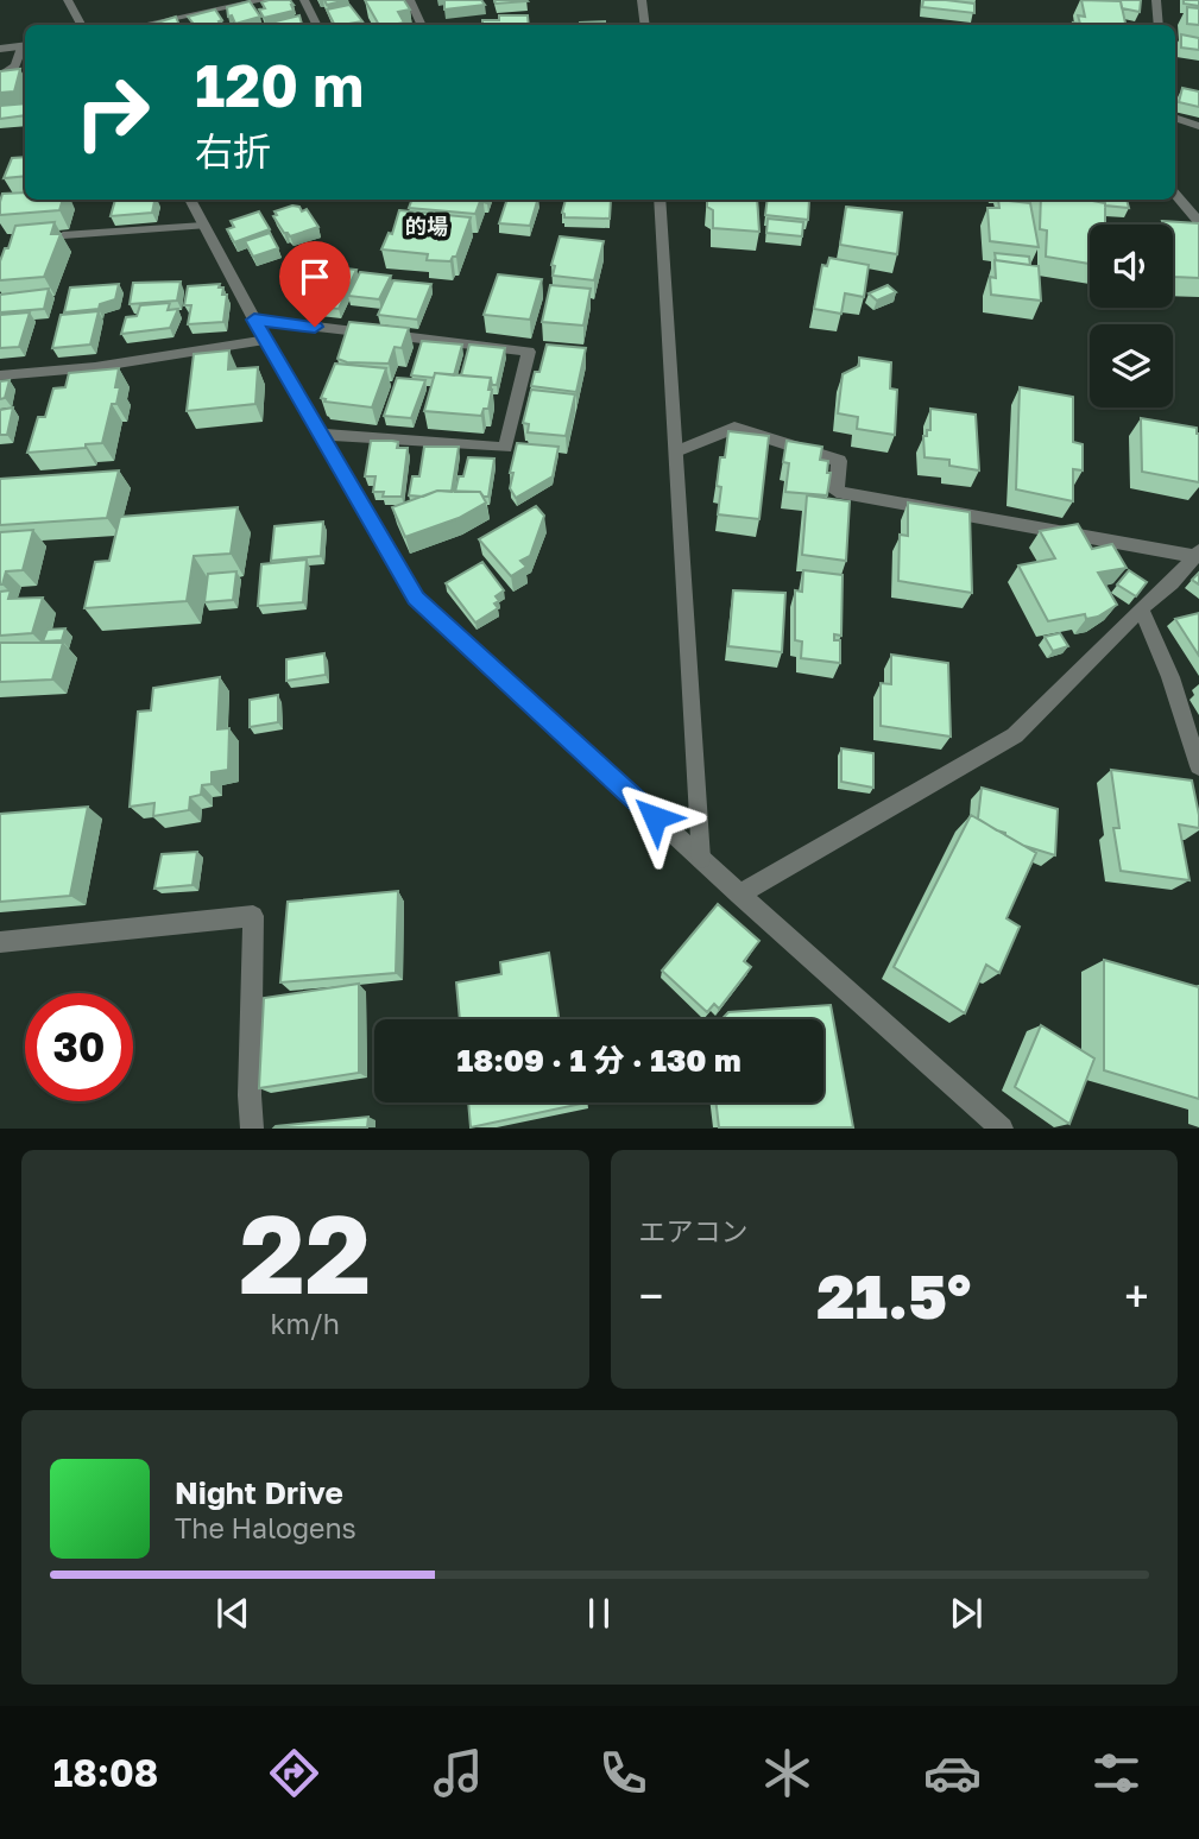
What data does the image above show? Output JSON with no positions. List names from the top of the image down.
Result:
{
  "districts": ["的場"],
  "page": {
    "turn": ["120 m", "右折"],
    "limit": "30",
    "trip": "18:09 · 1 分 · 130 m",
    "tile": [
      ["22", "km/h"],
      "エアコン"
    ],
    "heat": ["−", "21.5°", "+"],
    "song": ["Night Drive", "The Halogens"],
    "tabs": "18:08"
  }
}
